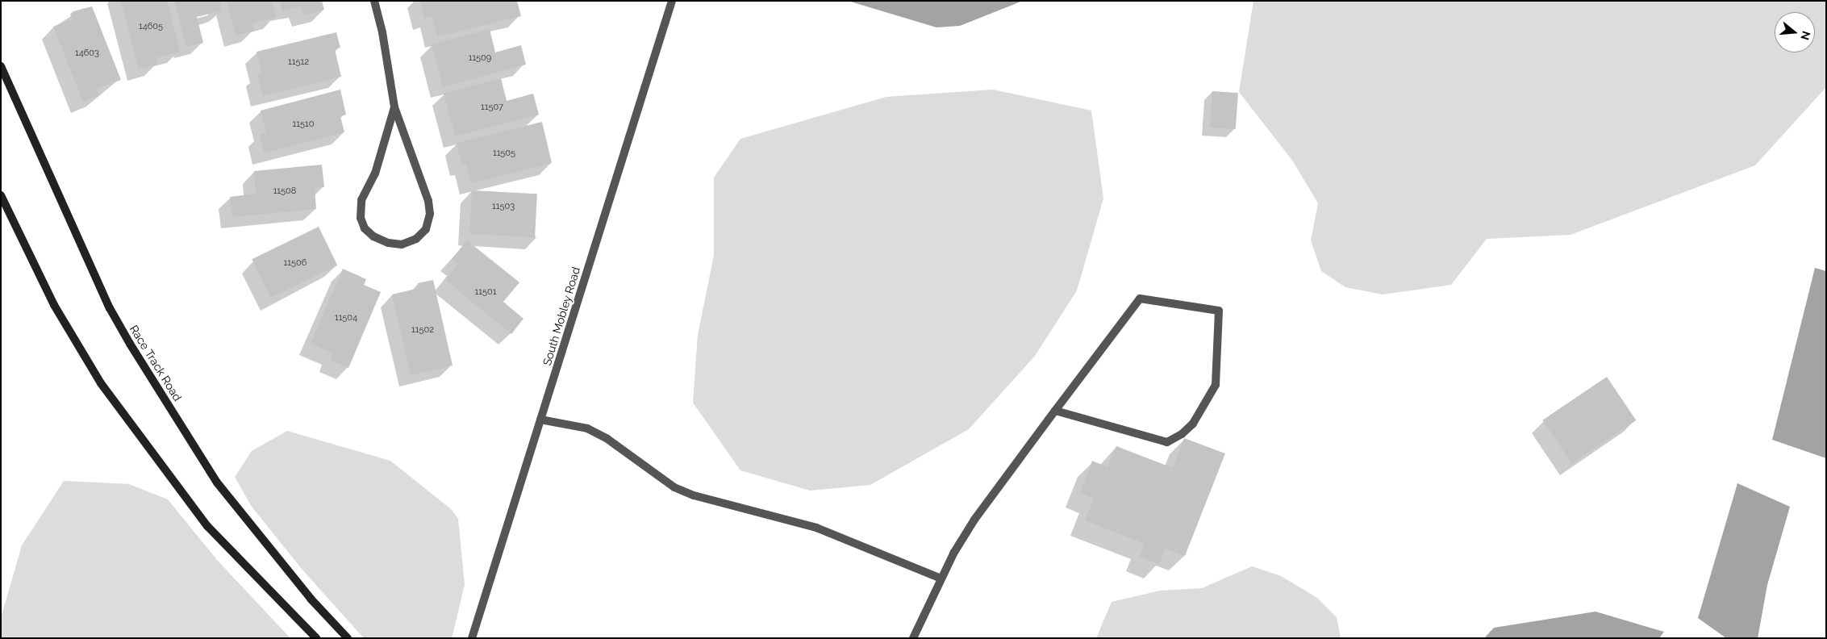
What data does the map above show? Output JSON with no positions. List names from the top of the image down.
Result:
{
  "streets": {
    "main road": ["Race Track Road"],
    "street": ["South Mobley Road"]
  },
  "house_numbers": [
    "14605",
    "14603",
    "11509",
    "11512",
    "11507",
    "11510",
    "11505",
    "11508",
    "11503",
    "11506",
    "11501",
    "11504",
    "11502"
  ],
  "north": "right"
}
